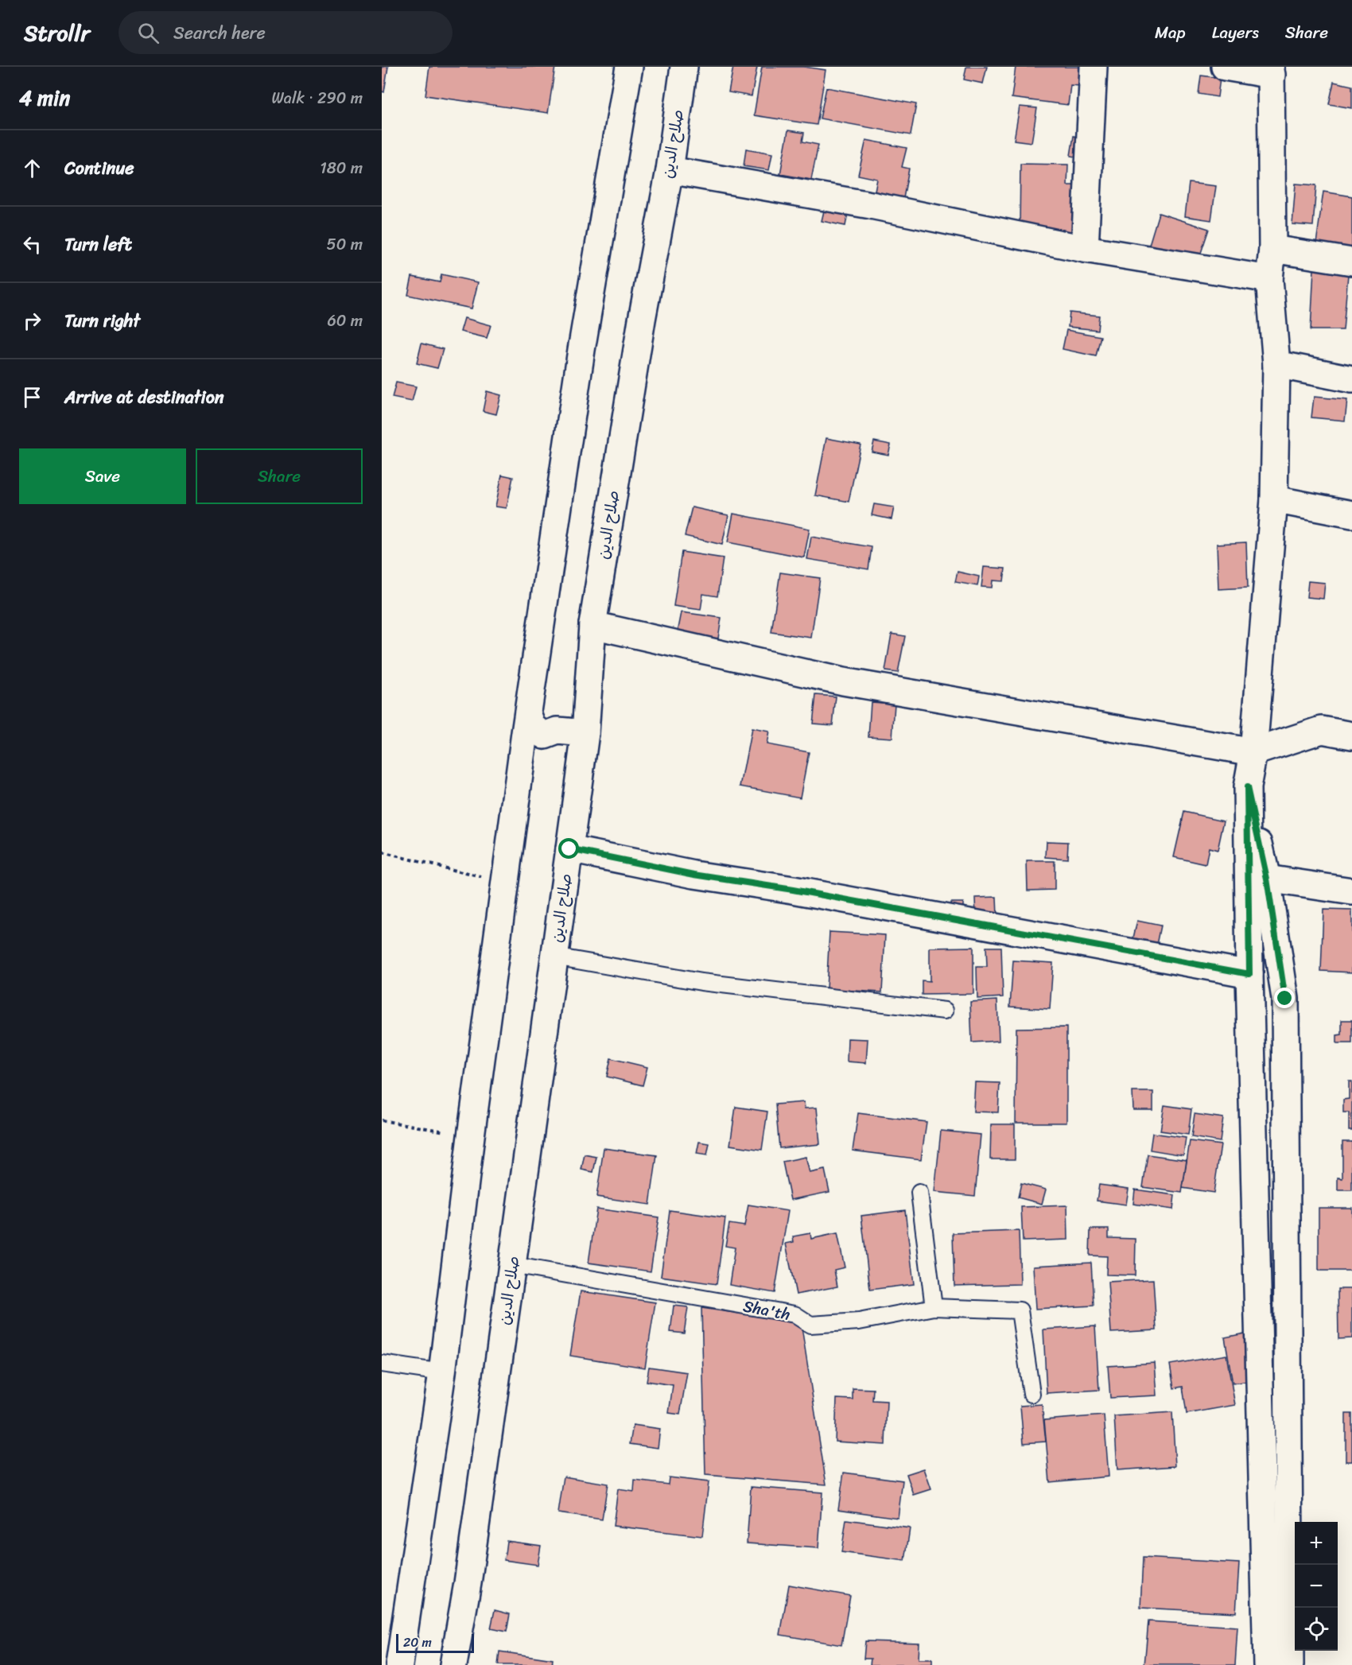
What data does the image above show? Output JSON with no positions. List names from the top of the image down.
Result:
{
  "streets": {
    "main road": ["صلاح الدين"],
    "lane": ["Sha'th"]
  },
  "crossings": [
    ["صلاح الدين", "Sha'th"]
  ],
  "scale_bar": "20 m",
  "page": {
    "header": "Strollr",
    "search": "Search here",
    "nav": ["Map", "Layers", "Share"],
    "heading": ["4 min", "Walk · 290 m"],
    "list": [
      ["Continue", "180 m"],
      ["Turn left", "50 m"],
      ["Turn right", "60 m"],
      "Arrive at destination"
    ],
    "buttons": ["Save", "Share"],
    "map_buttons": ["+", "−"],
    "scale": "20 m"
  }
}
